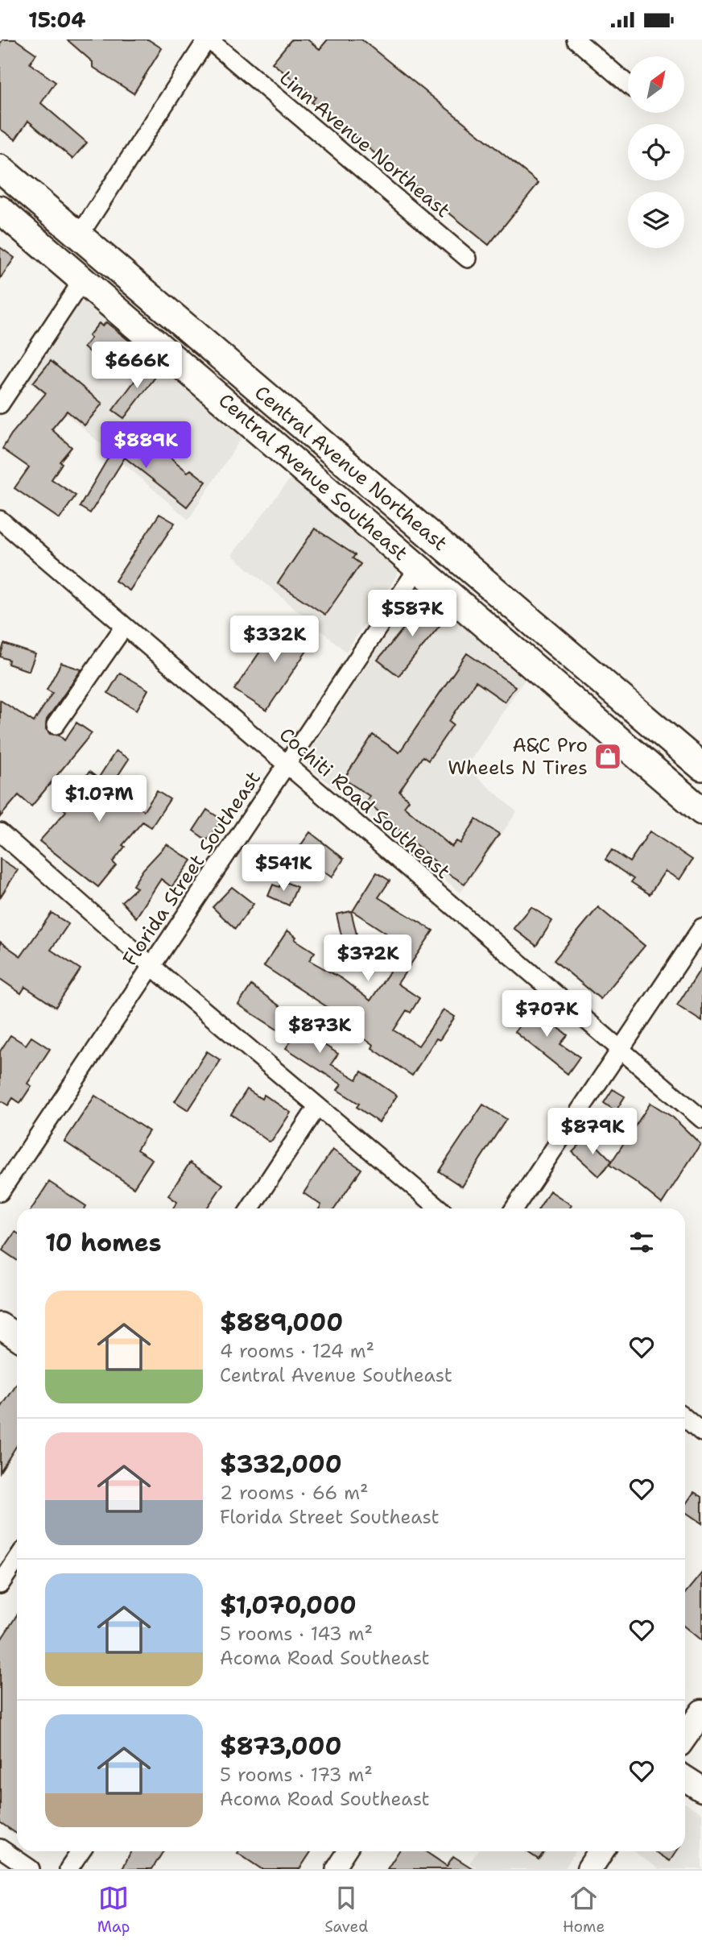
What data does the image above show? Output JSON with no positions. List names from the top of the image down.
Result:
{
  "streets": {
    "main road": ["Central Avenue Northeast", "Central Avenue Southeast"],
    "street": ["Linn Avenue Northeast", "Cochiti Road Southeast", "Florida Street Southeast"]
  },
  "crossings": [
    ["Central Avenue Southeast", "Florida Street Southeast"],
    ["Cochiti Road Southeast", "Florida Street Southeast"]
  ],
  "places": {
    "shop": ["A&C Pro Wheels N Tires"]
  },
  "north": "top right",
  "page": {
    "status": "15:04",
    "price": [
      "$666K",
      "$889K",
      "$587K",
      "$332K",
      "$1.07M",
      "$541K",
      "$372K",
      "$707K",
      "$873K",
      "$879K"
    ],
    "heading": "10 homes",
    "list": [
      {
        "name": "$889,000",
        "note": "4 rooms · 124 m² · Central Avenue Southeast"
      },
      {
        "name": "$332,000",
        "note": "2 rooms · 66 m² · Florida Street Southeast"
      },
      {
        "name": "$1,070,000",
        "note": "5 rooms · 143 m² · Acoma Road Southeast"
      },
      {
        "name": "$873,000",
        "note": "5 rooms · 173 m² · Acoma Road Southeast"
      }
    ],
    "tabs": ["Map", "Saved", "Home"]
  }
}
